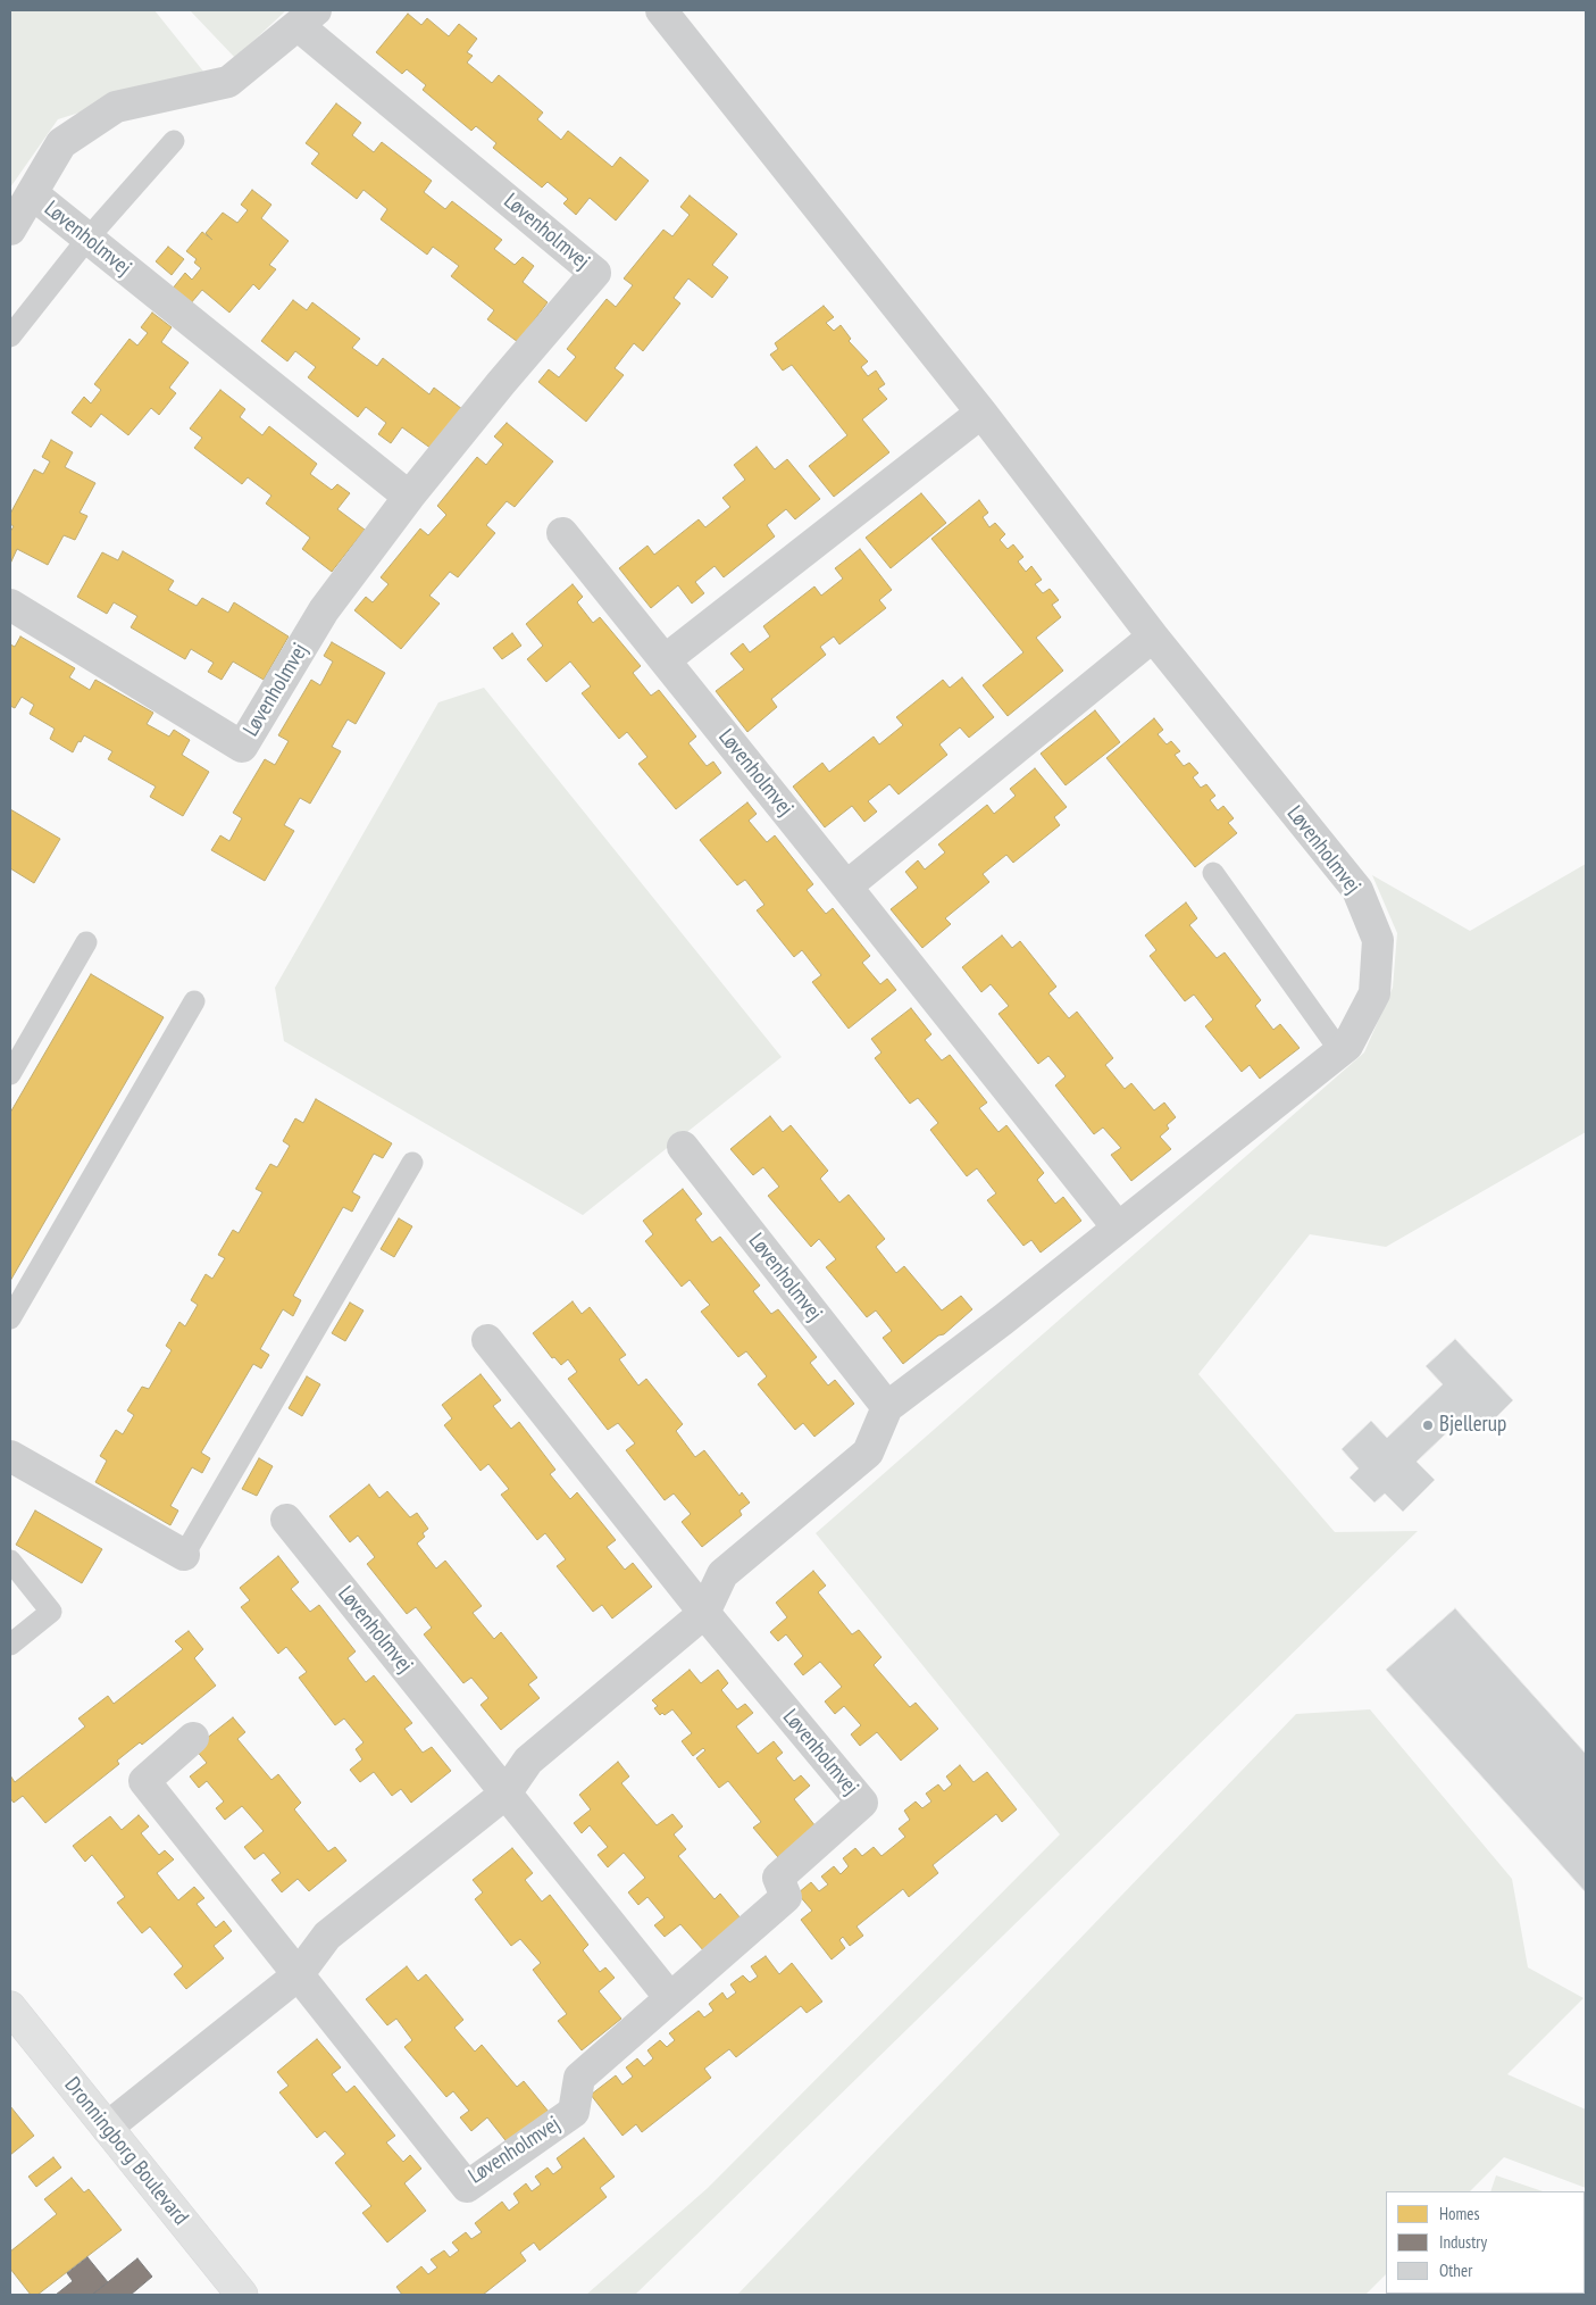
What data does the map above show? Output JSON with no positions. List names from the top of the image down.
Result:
{
  "streets": {
    "street": ["Løvenholmvej", "Dronningborg Boulevard"]
  },
  "crossings": [
    ["Løvenholmvej", "Dronningborg Boulevard"]
  ],
  "places": ["Bjellerup"],
  "legend": ["Homes", "Industry", "Other"]
}
